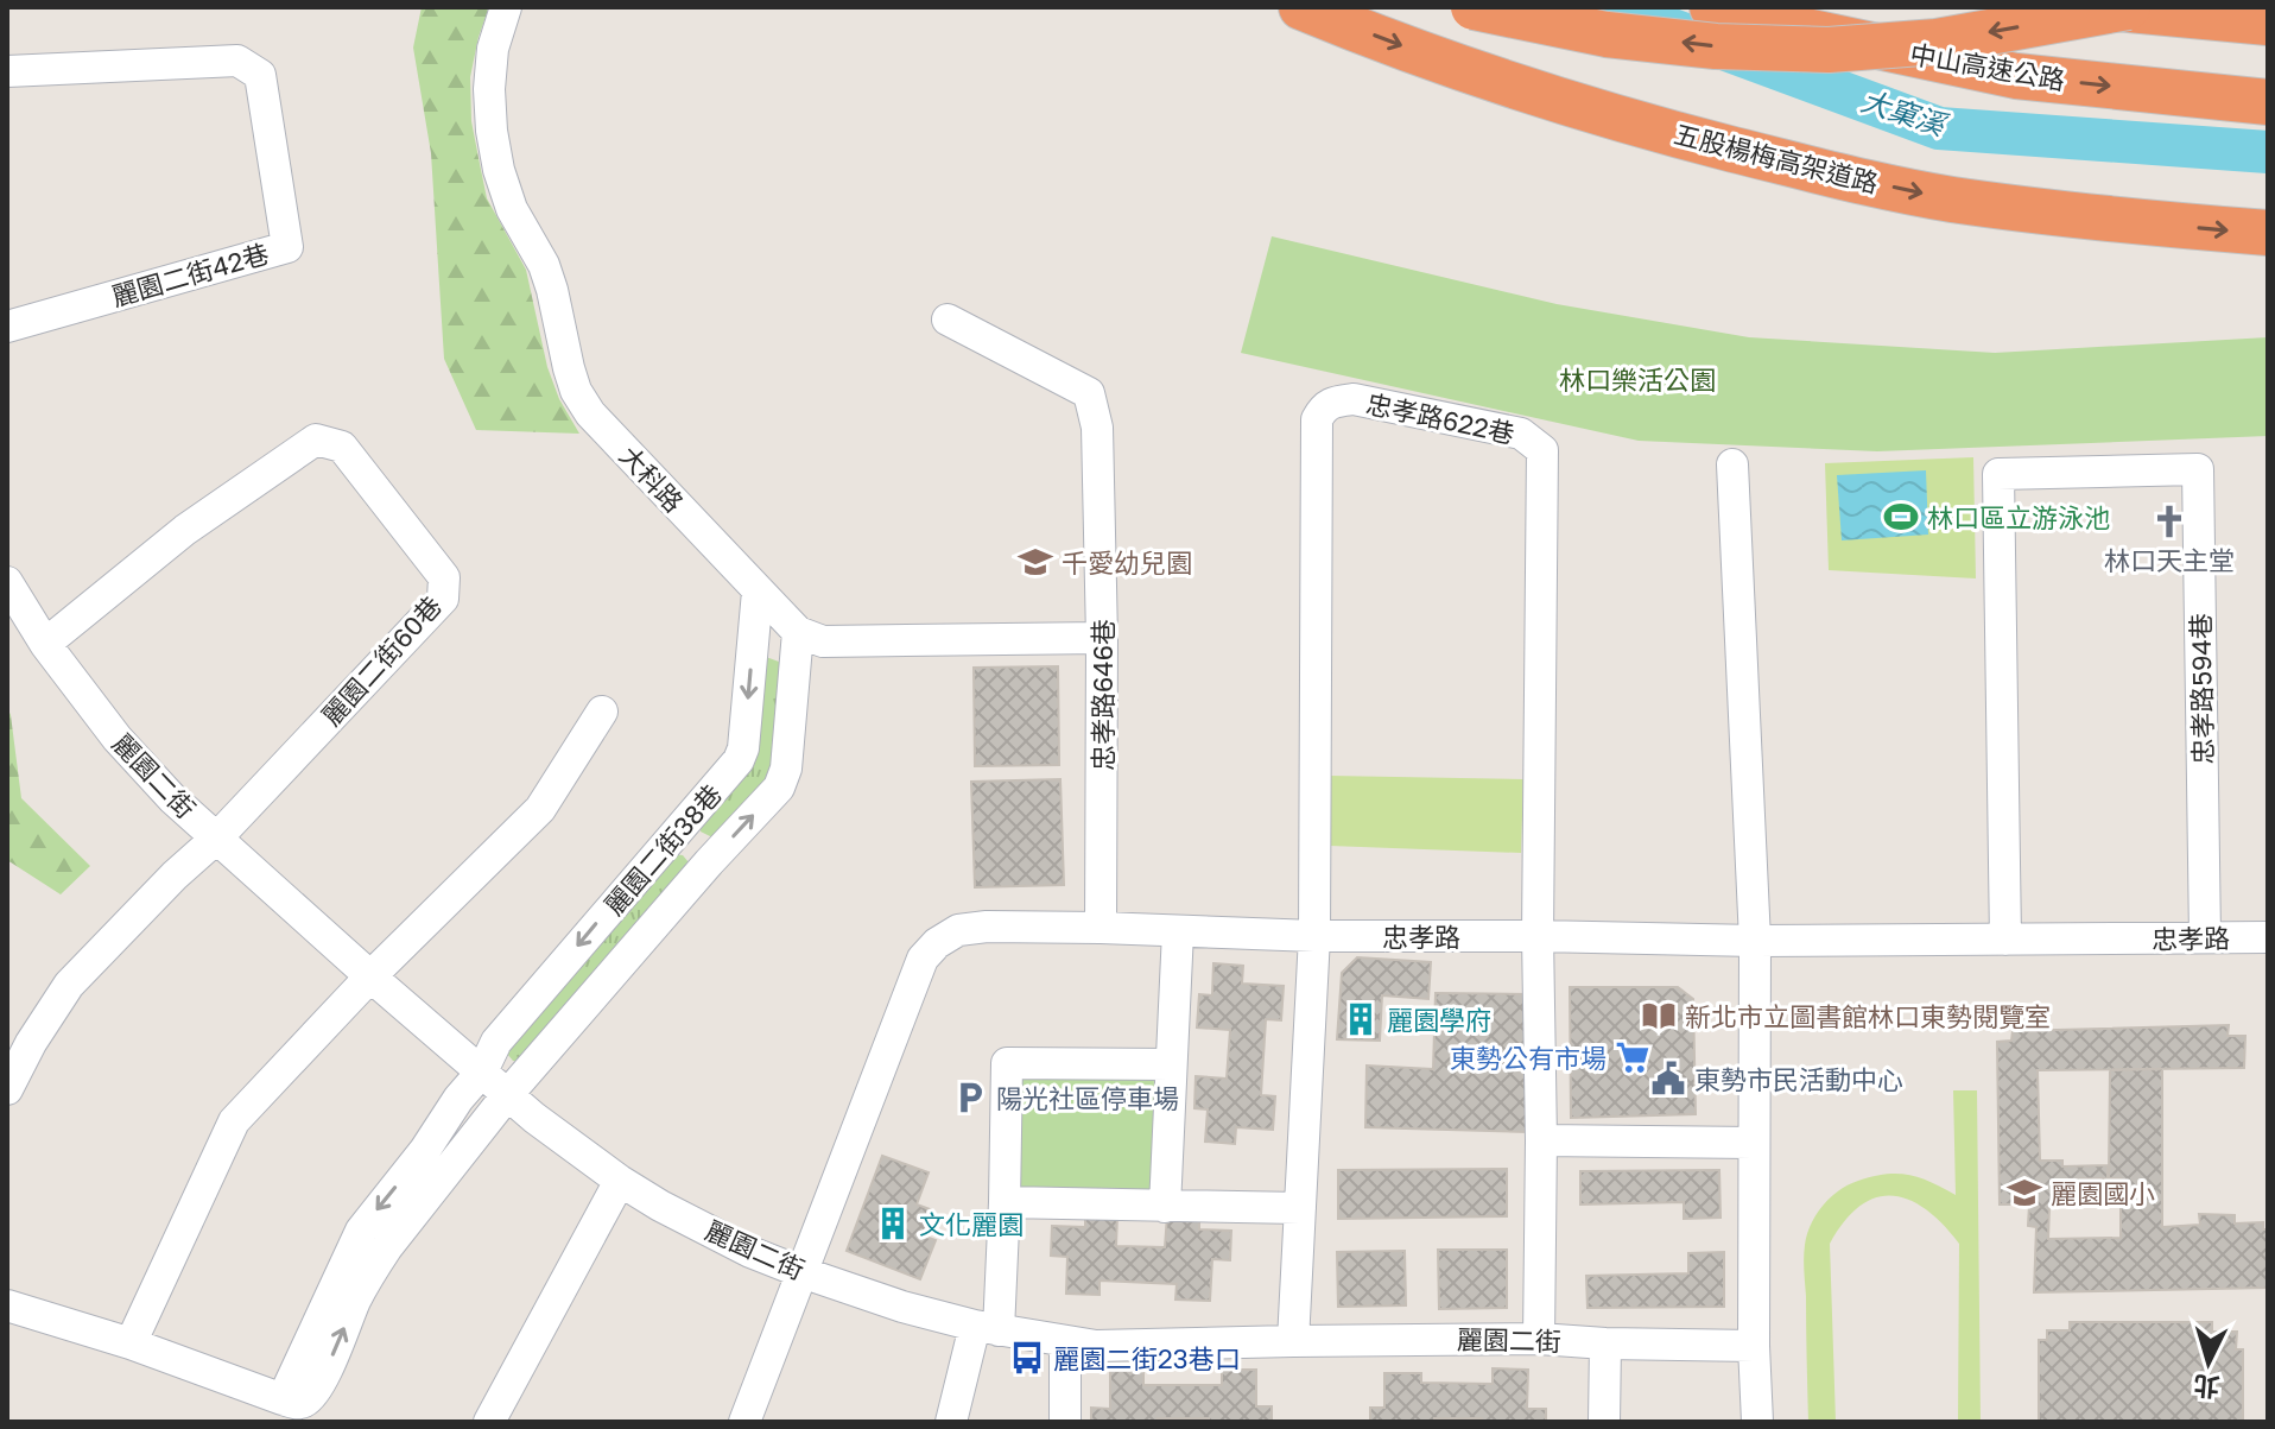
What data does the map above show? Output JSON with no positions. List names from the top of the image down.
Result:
{
  "streets": {
    "highway": ["中山高速公路", "五股楊梅高架道路"],
    "street": [
      "麗園二街42巷",
      "忠孝路622巷",
      "大科路",
      "麗園二街60巷",
      "忠孝路594巷",
      "忠孝路646巷",
      "麗園二街",
      "麗園二街38巷",
      "忠孝路"
    ]
  },
  "crossings": [
    ["忠孝路622巷", "忠孝路"],
    ["大科路", "麗園二街38巷"],
    ["麗園二街60巷", "麗園二街"],
    ["忠孝路594巷", "忠孝路"],
    ["忠孝路646巷", "忠孝路"],
    ["麗園二街", "麗園二街38巷"],
    ["麗園二街", "忠孝路"]
  ],
  "water": ["大窠溪"],
  "parks": ["林口樂活公園"],
  "places": {
    "sports": ["林口區立游泳池"],
    "church": ["林口天主堂"],
    "school or university": ["千愛幼兒園", "麗園國小"],
    "library": ["新北市立圖書館林口東勢閱覽室"],
    "building": ["麗園學府", "文化麗園"],
    "supermarket": ["東勢公有市場"],
    "public building": ["東勢市民活動中心"],
    "parking": ["陽光社區停車場"],
    "bus stop": ["麗園二街23巷口"]
  },
  "north": "bottom"
}
